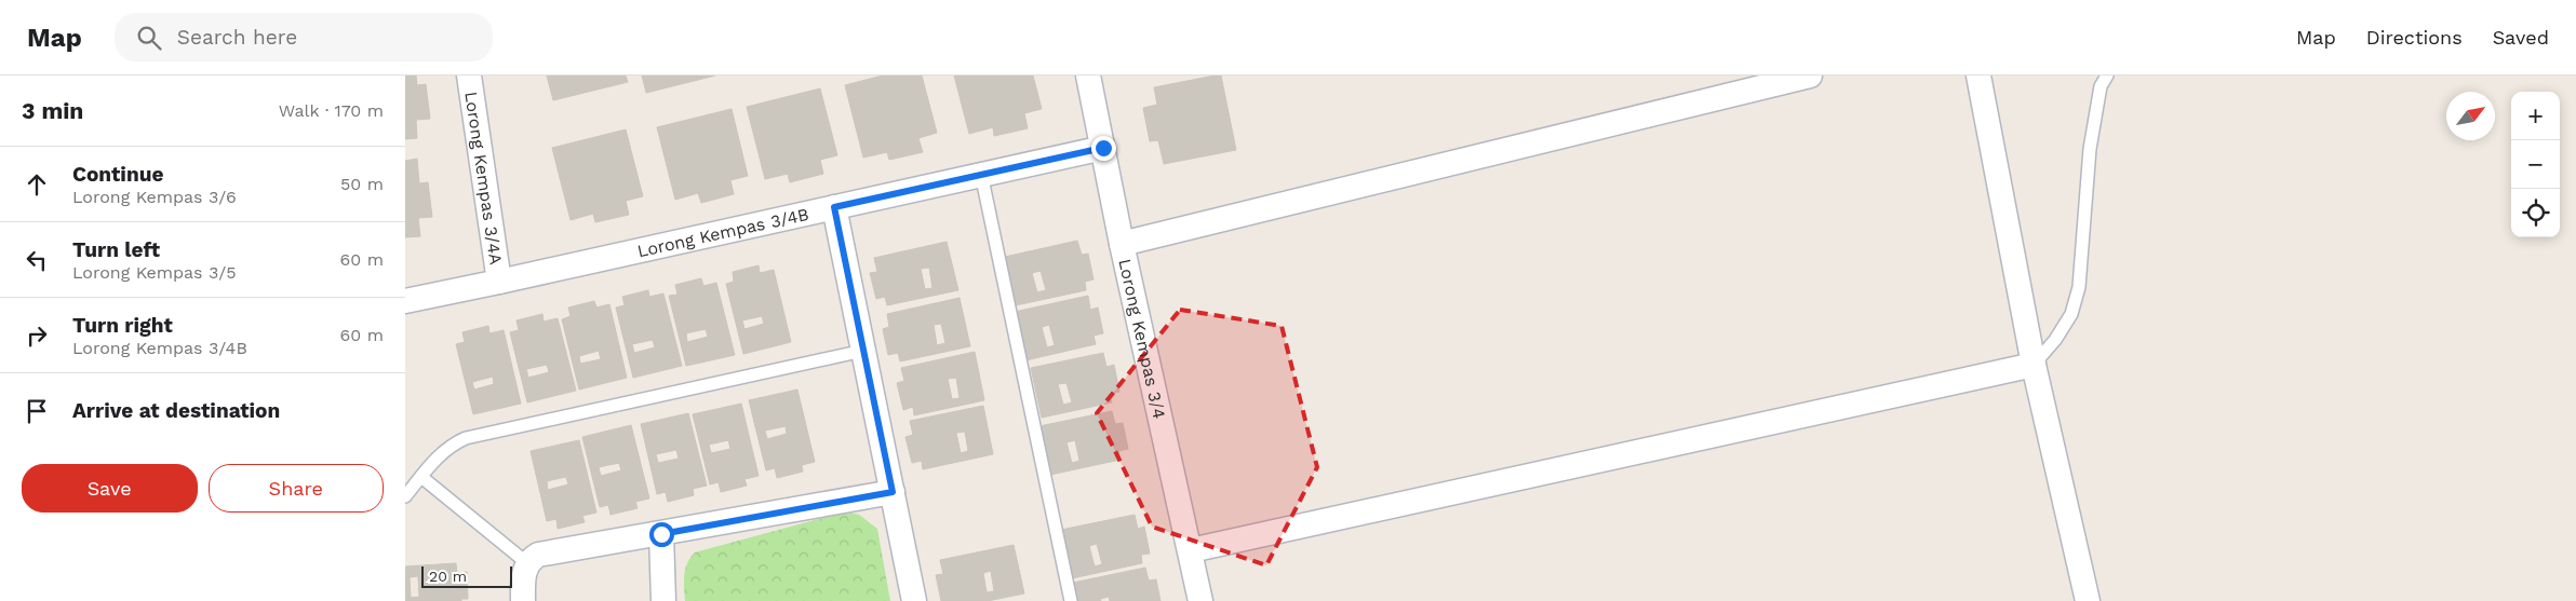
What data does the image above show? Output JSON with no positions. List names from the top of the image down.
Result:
{
  "streets": {
    "street": ["Lorong Kempas 3/4A", "Lorong Kempas 3/4B", "Lorong Kempas 3/4"]
  },
  "crossings": [
    ["Lorong Kempas 3/4A", "Lorong Kempas 3/4B"],
    ["Lorong Kempas 3/4B", "Lorong Kempas 3/4"]
  ],
  "scale_bar": "20 m",
  "north": "top right",
  "page": {
    "header": "Map",
    "search": "Search here",
    "nav": ["Map", "Directions", "Saved"],
    "heading": ["3 min", "Walk · 170 m"],
    "map_buttons": ["+", "−"],
    "list": [
      ["Continue", "Lorong Kempas 3/6", "50 m"],
      ["Turn left", "Lorong Kempas 3/5", "60 m"],
      ["Turn right", "Lorong Kempas 3/4B", "60 m"],
      "Arrive at destination"
    ],
    "buttons": ["Save", "Share"],
    "scale": "20 m"
  }
}
